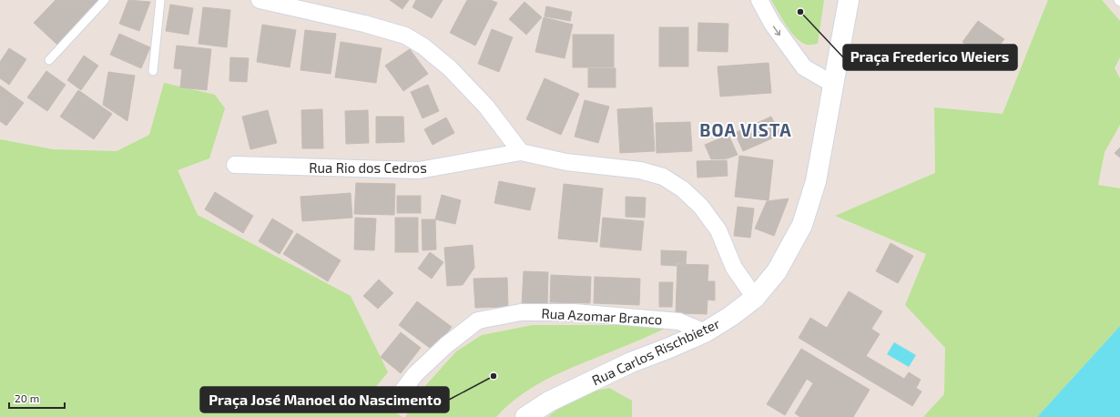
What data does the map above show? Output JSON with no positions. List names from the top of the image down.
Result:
{
  "streets": {
    "street": ["Rua Rio dos Cedros", "Rua Azomar Branco", "Rua Carlos Rischbieter"]
  },
  "crossings": [
    ["Rua Azomar Branco", "Rua Carlos Rischbieter"]
  ],
  "districts": ["BOA VISTA"],
  "places": ["Praça Frederico Weiers", "Praça José Manoel do Nascimento"],
  "scale_bar": "20 m"
}
